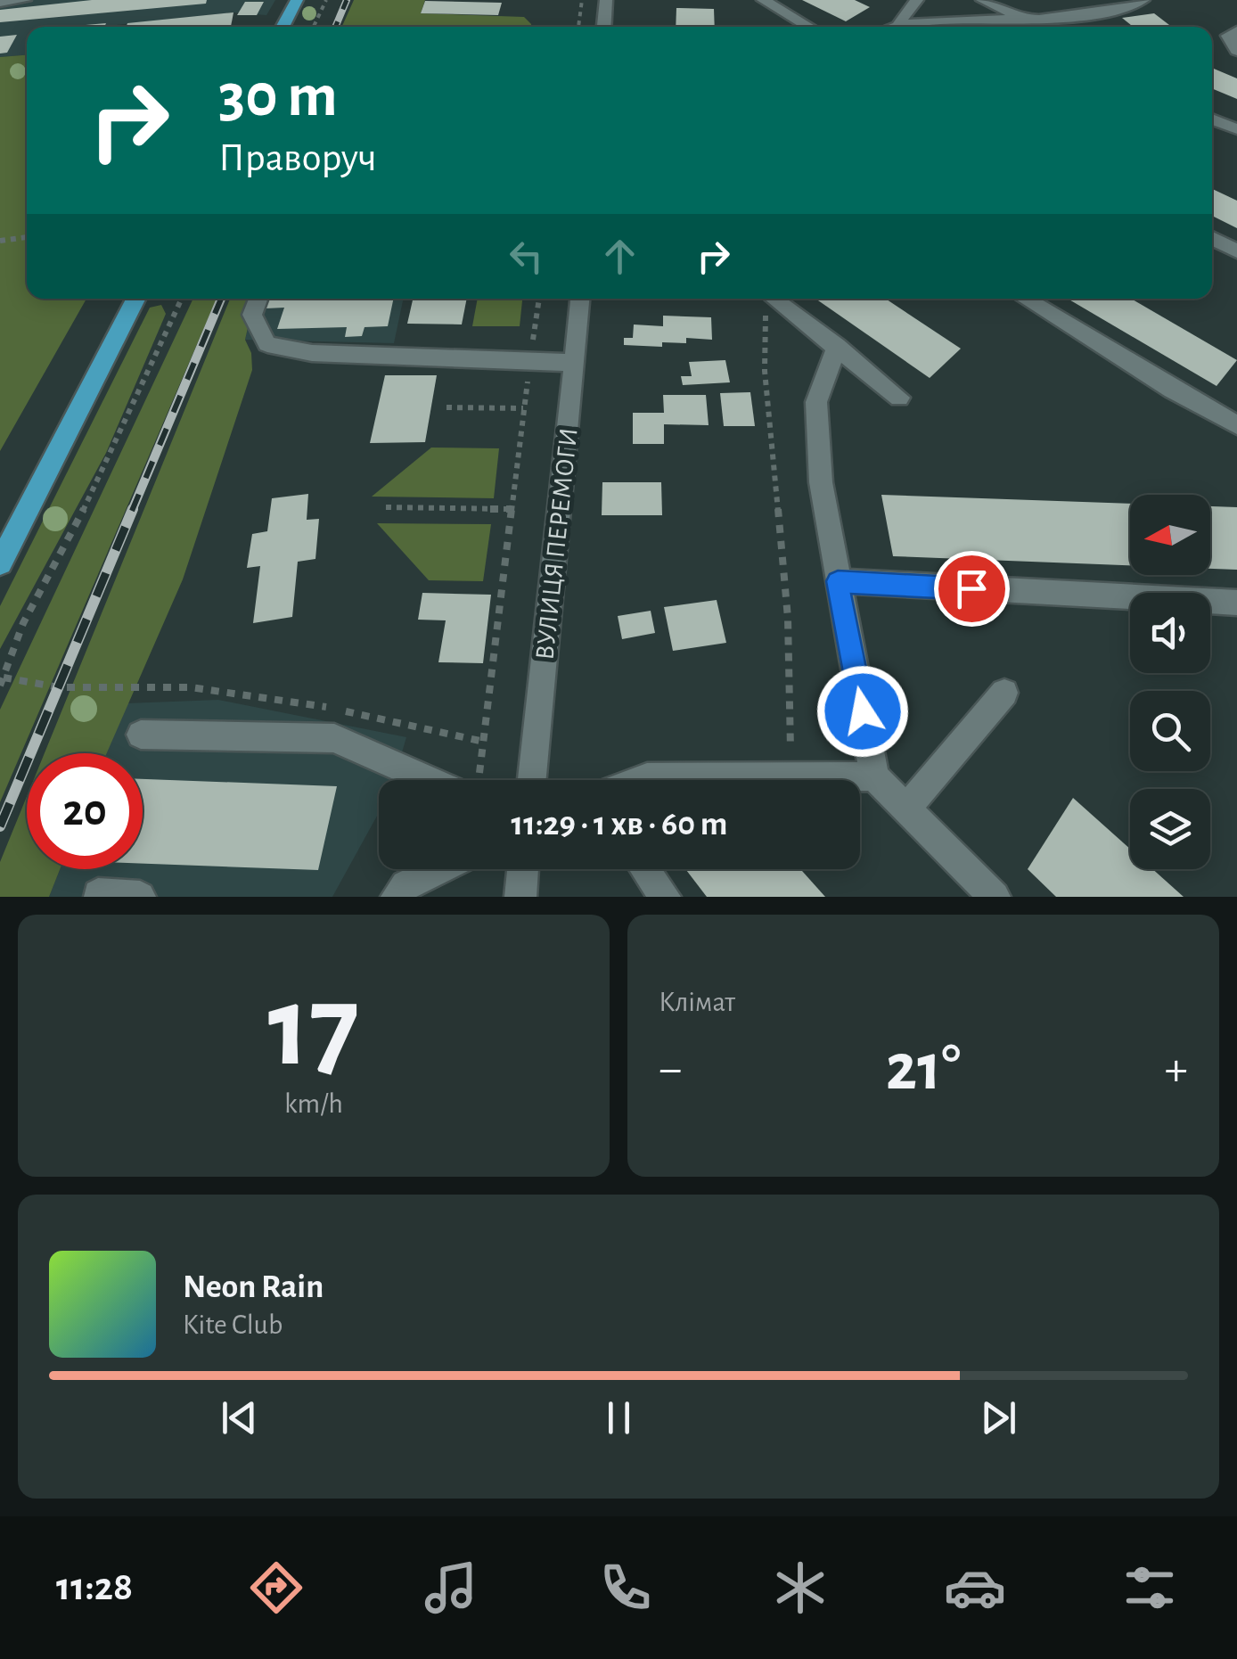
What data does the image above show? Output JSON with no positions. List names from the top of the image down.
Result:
{
  "streets": {
    "street": ["ВУЛИЦЯ ПЕРЕМОГИ"]
  },
  "north": "left",
  "page": {
    "turn": ["30 m", "Праворуч"],
    "limit": "20",
    "trip": "11:29 · 1 хв · 60 m",
    "tile": [
      ["17", "km/h"],
      "Клімат"
    ],
    "heat": ["−", "21°", "+"],
    "song": ["Neon Rain", "Kite Club"],
    "tabs": "11:28"
  }
}
